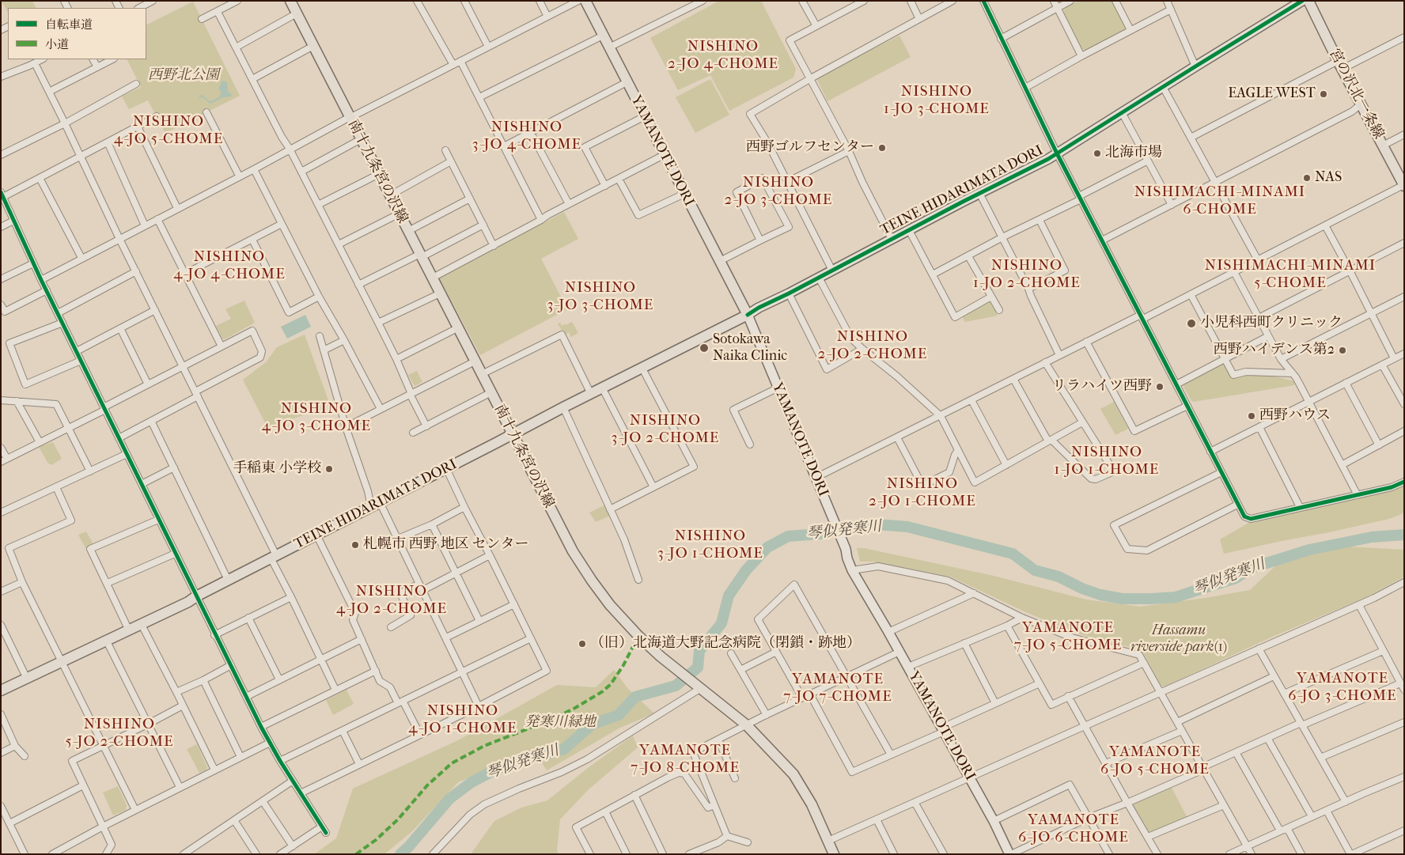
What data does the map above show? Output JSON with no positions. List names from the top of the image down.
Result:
{
  "streets": {
    "main road": [
      "宮の沢北一条線",
      "YAMANOTE DORI",
      "南十九条宮の沢線",
      "TEINE HIDARIMATA DORI"
    ]
  },
  "crossings": [
    ["YAMANOTE DORI", "TEINE HIDARIMATA DORI"],
    ["南十九条宮の沢線", "TEINE HIDARIMATA DORI"]
  ],
  "districts": [
    "NISHINO 2-JO 4-CHOME",
    "NISHINO 1-JO 3-CHOME",
    "NISHINO 4-JO 5-CHOME",
    "NISHINO 3-JO 4-CHOME",
    "NISHINO 2-JO 3-CHOME",
    "NISHIMACHI-MINAMI 6-CHOME",
    "NISHINO 4-JO 4-CHOME",
    "NISHINO 1-JO 2-CHOME",
    "NISHIMACHI-MINAMI 5-CHOME",
    "NISHINO 3-JO 3-CHOME",
    "NISHINO 2-JO 2-CHOME",
    "NISHINO 4-JO 3-CHOME",
    "NISHINO 3-JO 2-CHOME",
    "NISHINO 1-JO 1-CHOME",
    "NISHINO 2-JO 1-CHOME",
    "NISHINO 3-JO 1-CHOME",
    "NISHINO 4-JO 2-CHOME",
    "YAMANOTE 7-JO 5-CHOME",
    "YAMANOTE 6-JO 3-CHOME",
    "YAMANOTE 7-JO 7-CHOME",
    "NISHINO 4-JO 1-CHOME",
    "NISHINO 5-JO 2-CHOME",
    "YAMANOTE 7-JO 8-CHOME",
    "YAMANOTE 6-JO 5-CHOME",
    "YAMANOTE 6-JO 6-CHOME"
  ],
  "water": ["琴似発寒川"],
  "parks": ["西野北公園", "Hassamu riverside park(1)", "発寒川緑地"],
  "places": [
    "EAGLE WEST",
    "西野ゴルフセンター",
    "北海市場",
    "NAS",
    "小児科西町クリニック",
    "Sotokawa Naika Clinic",
    "西野ハイデンス第2",
    "リラハイツ西野",
    "西野ハウス",
    "手稲東 小学校",
    "札幌市 西野 地区 センター",
    "（旧）北海道大野記念病院（閉鎖・跡地）"
  ],
  "legend": ["自転車道", "小道"]
}
